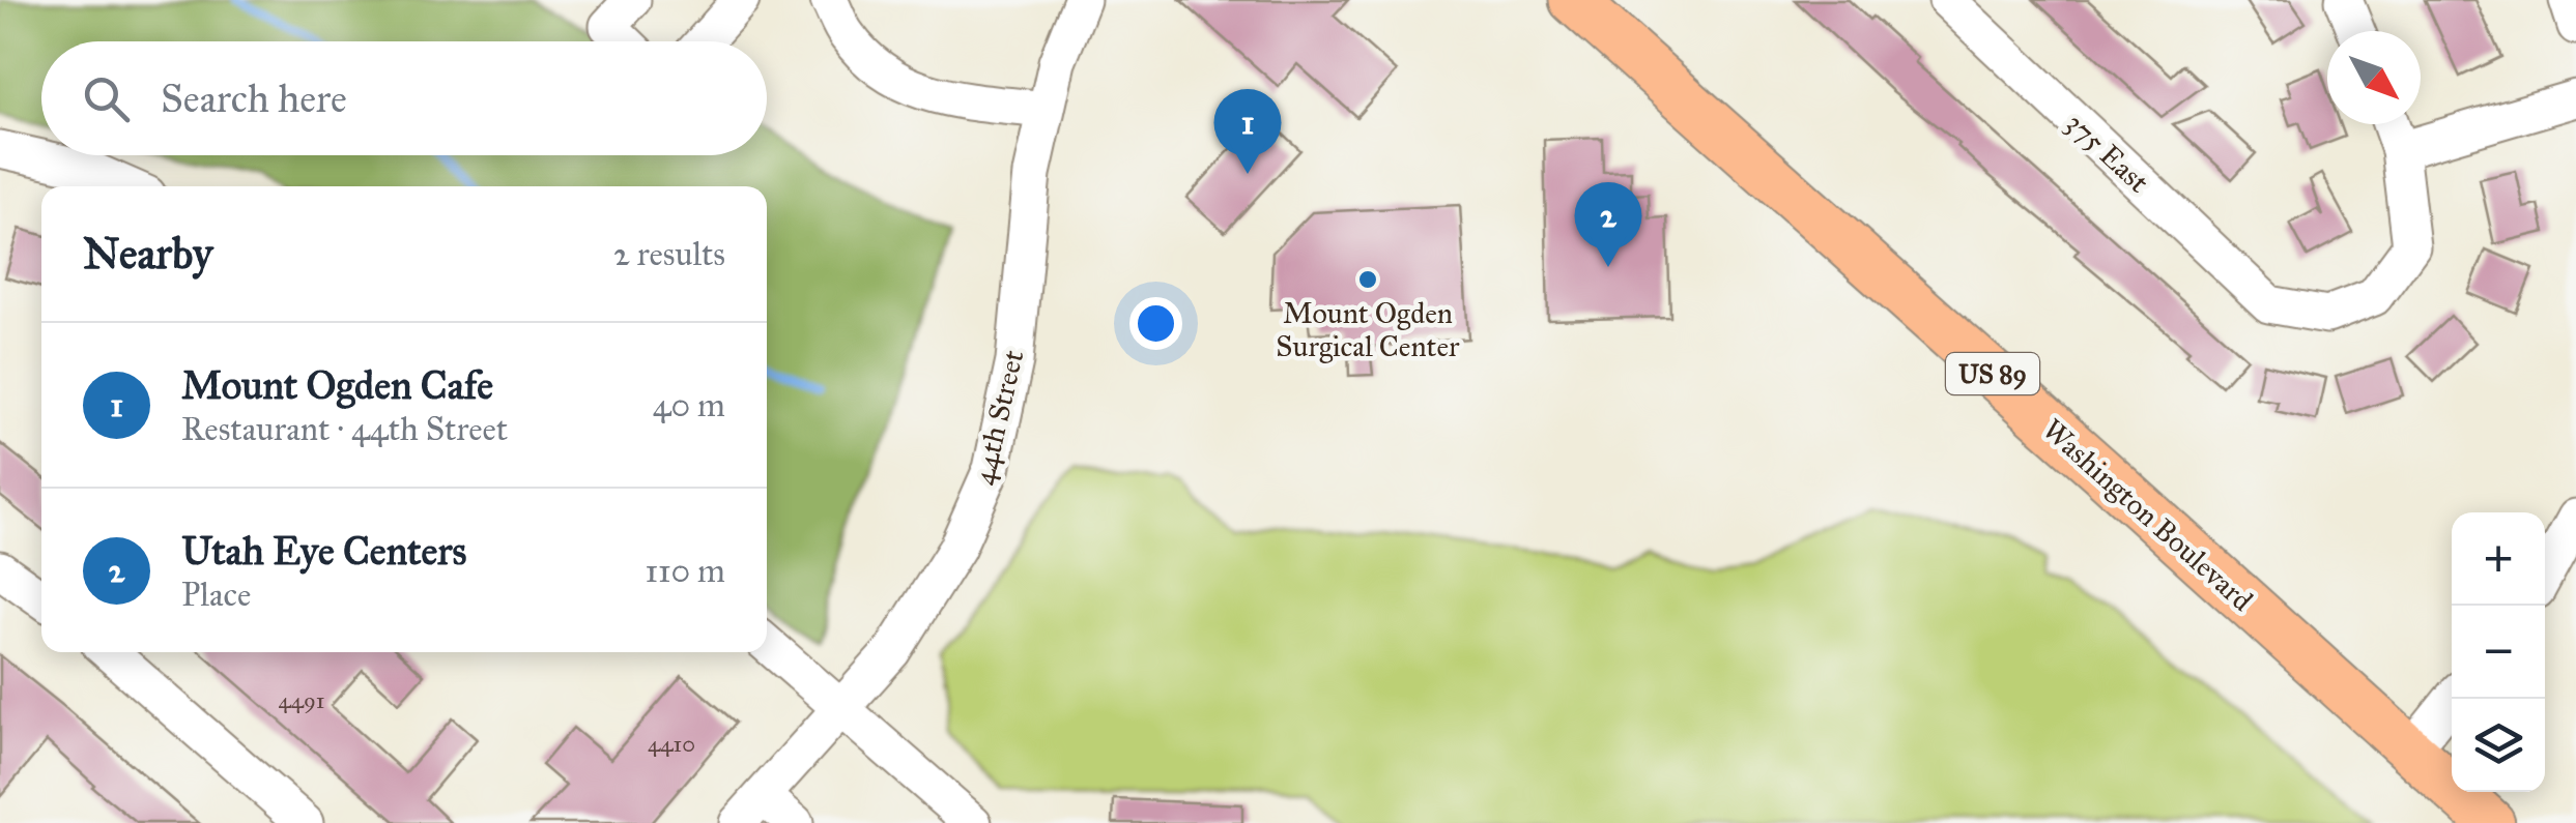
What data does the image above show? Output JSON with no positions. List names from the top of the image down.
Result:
{
  "streets": {
    "main road": ["US 89", "Washington Boulevard"],
    "street": ["375 East", "44th Street"]
  },
  "places": ["Mount Ogden Surgical Center"],
  "house_numbers": ["4491", "4410"],
  "north": "bottom right",
  "page": {
    "search": "Search here",
    "pins": ["1", "2"],
    "heading": ["Nearby", "2 results"],
    "list": [
      {
        "mark": "1",
        "name": "Mount Ogden Cafe",
        "note": "Restaurant · 44th Street",
        "value": "40 m"
      },
      {
        "mark": "2",
        "name": "Utah Eye Centers",
        "note": "Place",
        "value": "110 m"
      }
    ],
    "map_buttons": ["+", "−"]
  }
}
